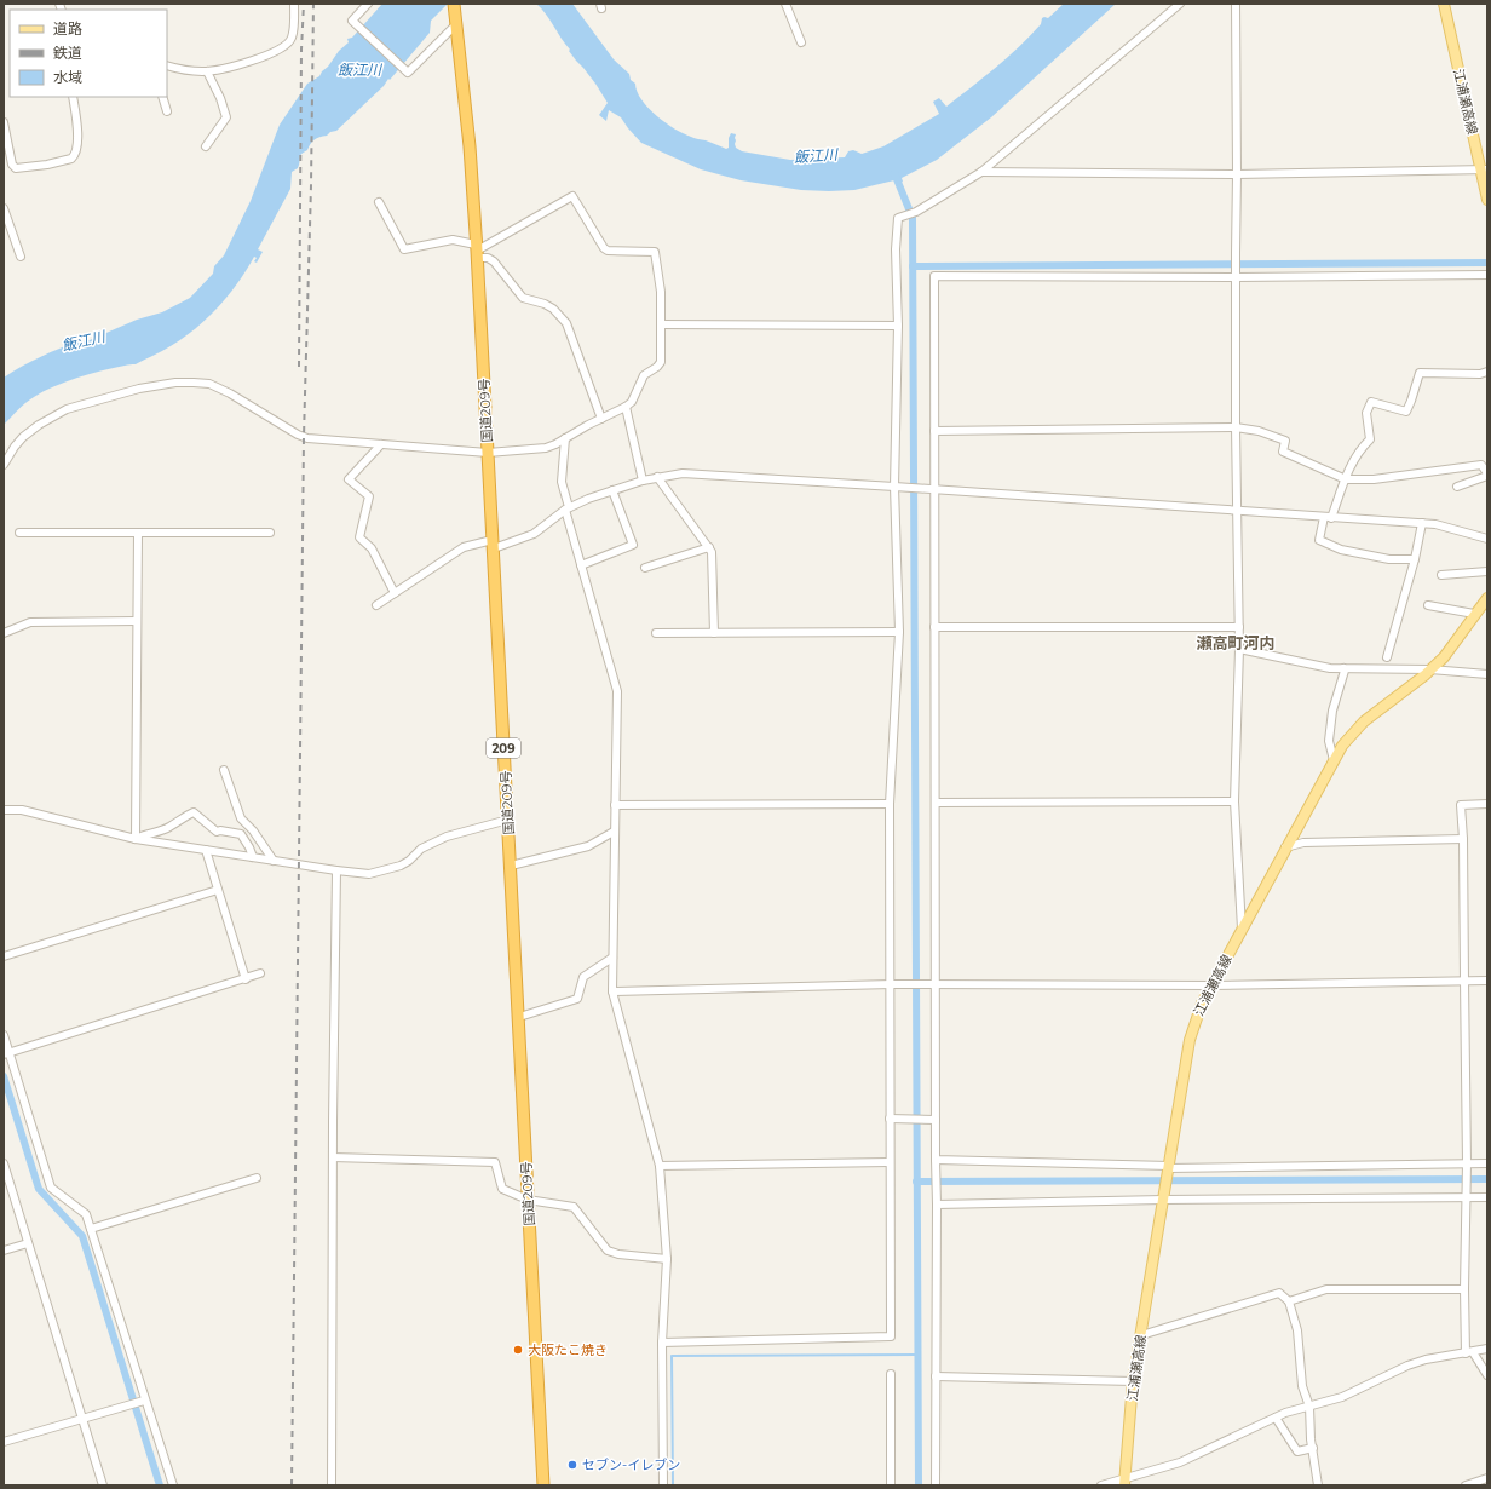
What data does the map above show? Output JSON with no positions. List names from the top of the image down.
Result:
{
  "streets": {
    "highway": ["国道209号", "209"],
    "main road": ["江浦瀬高線"]
  },
  "districts": ["瀬高町河内"],
  "water": ["飯江川"],
  "places": ["大阪たこ焼き", "セブン-イレブン"],
  "legend": ["道路", "鉄道", "水域"]
}
